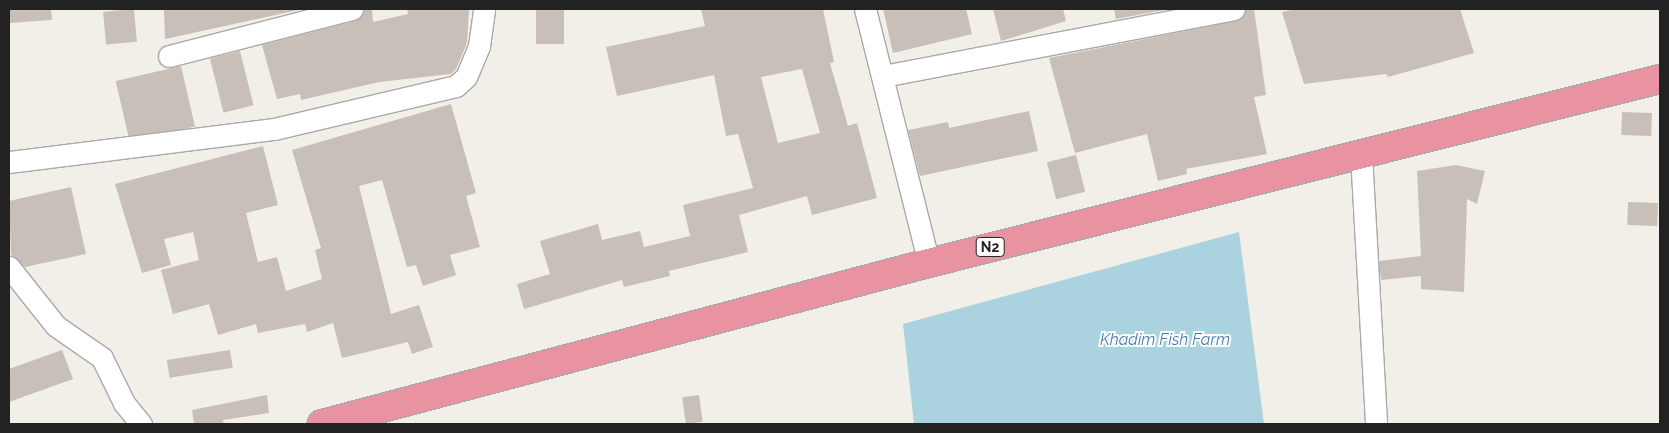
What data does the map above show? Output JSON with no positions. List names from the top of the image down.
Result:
{
  "streets": {
    "highway": ["N2"]
  },
  "water": ["Khadim Fish Farm"]
}
